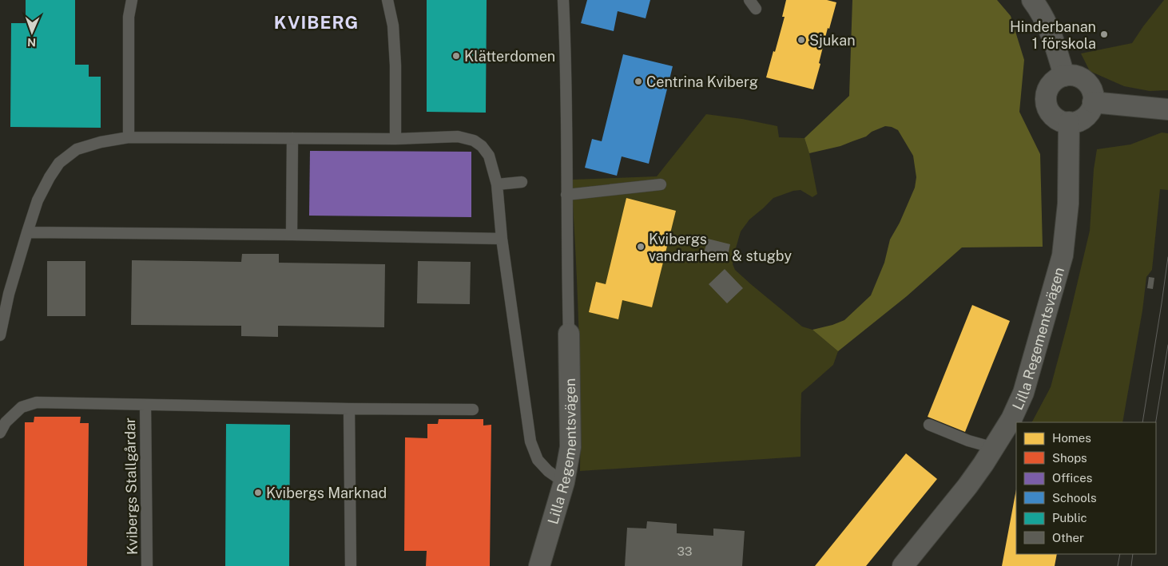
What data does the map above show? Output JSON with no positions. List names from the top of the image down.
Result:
{
  "streets": {
    "street": ["Lilla Regementsvägen"],
    "lane": ["Kvibergs Stallgårdar"]
  },
  "districts": ["KVIBERG"],
  "places": [
    "Hinderbanan 1 förskola",
    "Sjukan",
    "Klätterdomen",
    "Centrina Kviberg",
    "Kvibergs vandrarhem & stugby",
    "Kvibergs Marknad"
  ],
  "house_numbers": ["33"],
  "legend": [
    "Homes",
    "Shops",
    "Offices",
    "Schools",
    "Public",
    "Other"
  ],
  "north": "bottom"
}
